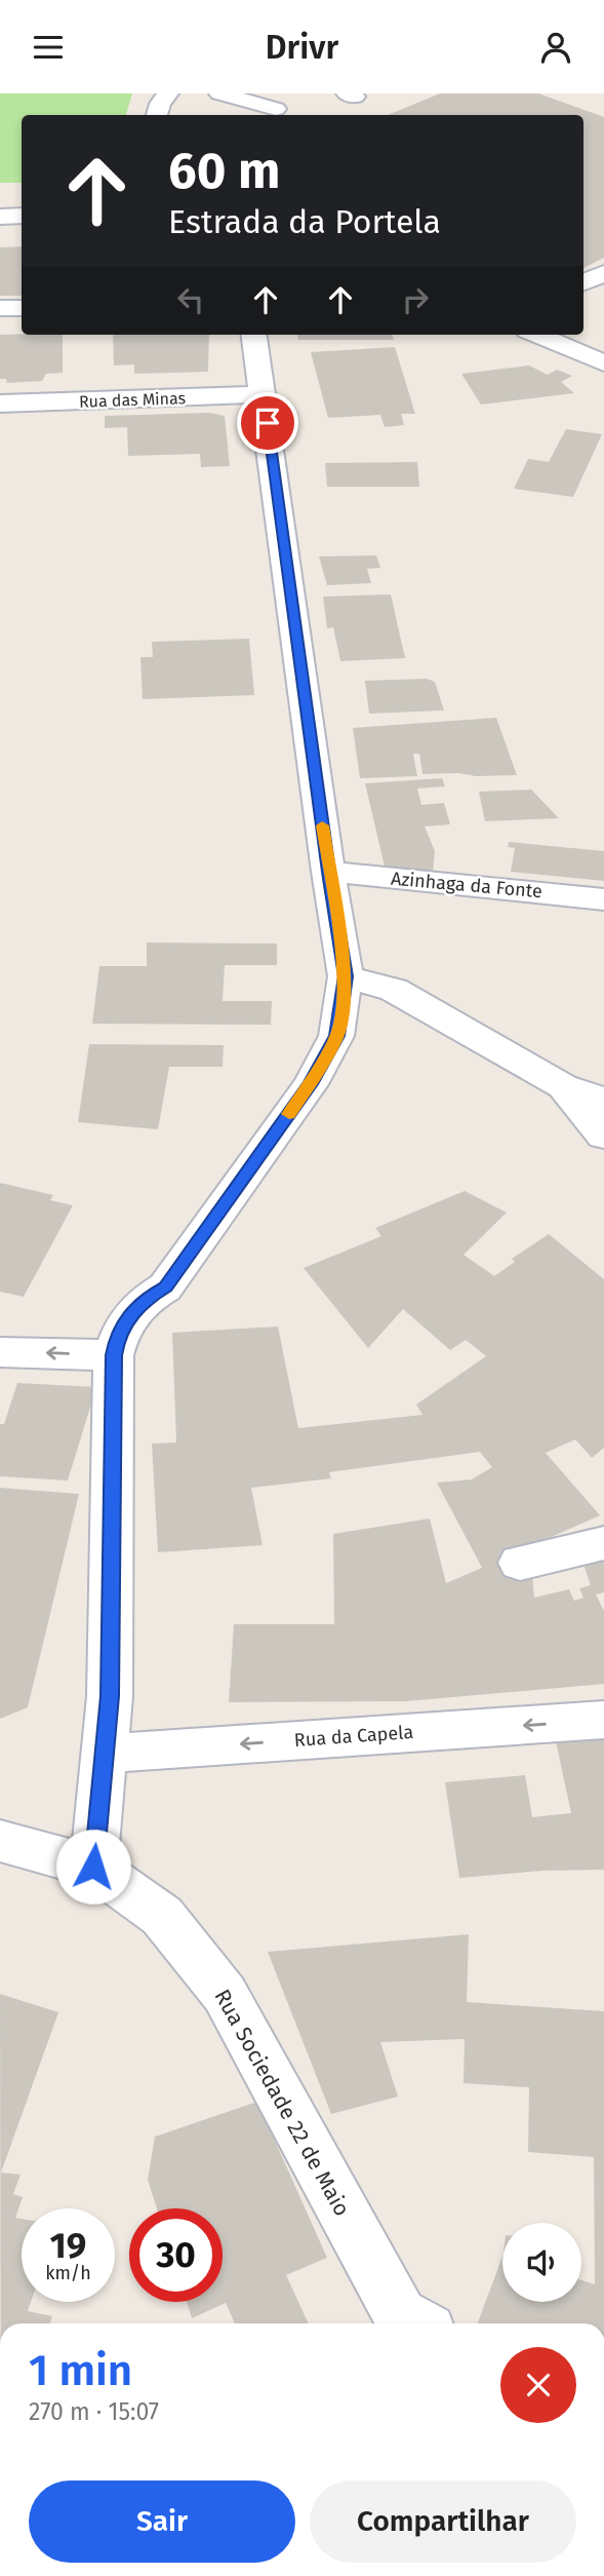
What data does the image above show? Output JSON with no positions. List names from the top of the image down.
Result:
{
  "streets": {
    "street": [
      "Rua das Minas",
      "Azinhaga da Fonte",
      "Rua da Capela",
      "Rua Sociedade 22 de Maio"
    ]
  },
  "one_way": ["Rua da Capela"],
  "page": {
    "header": "Drivr",
    "turn": ["60 m", "Estrada da Portela"],
    "speed": "19 km/h",
    "limit": "30",
    "heading": ["1 min", "270 m · 15:07"],
    "buttons": ["Sair", "Compartilhar"]
  }
}
